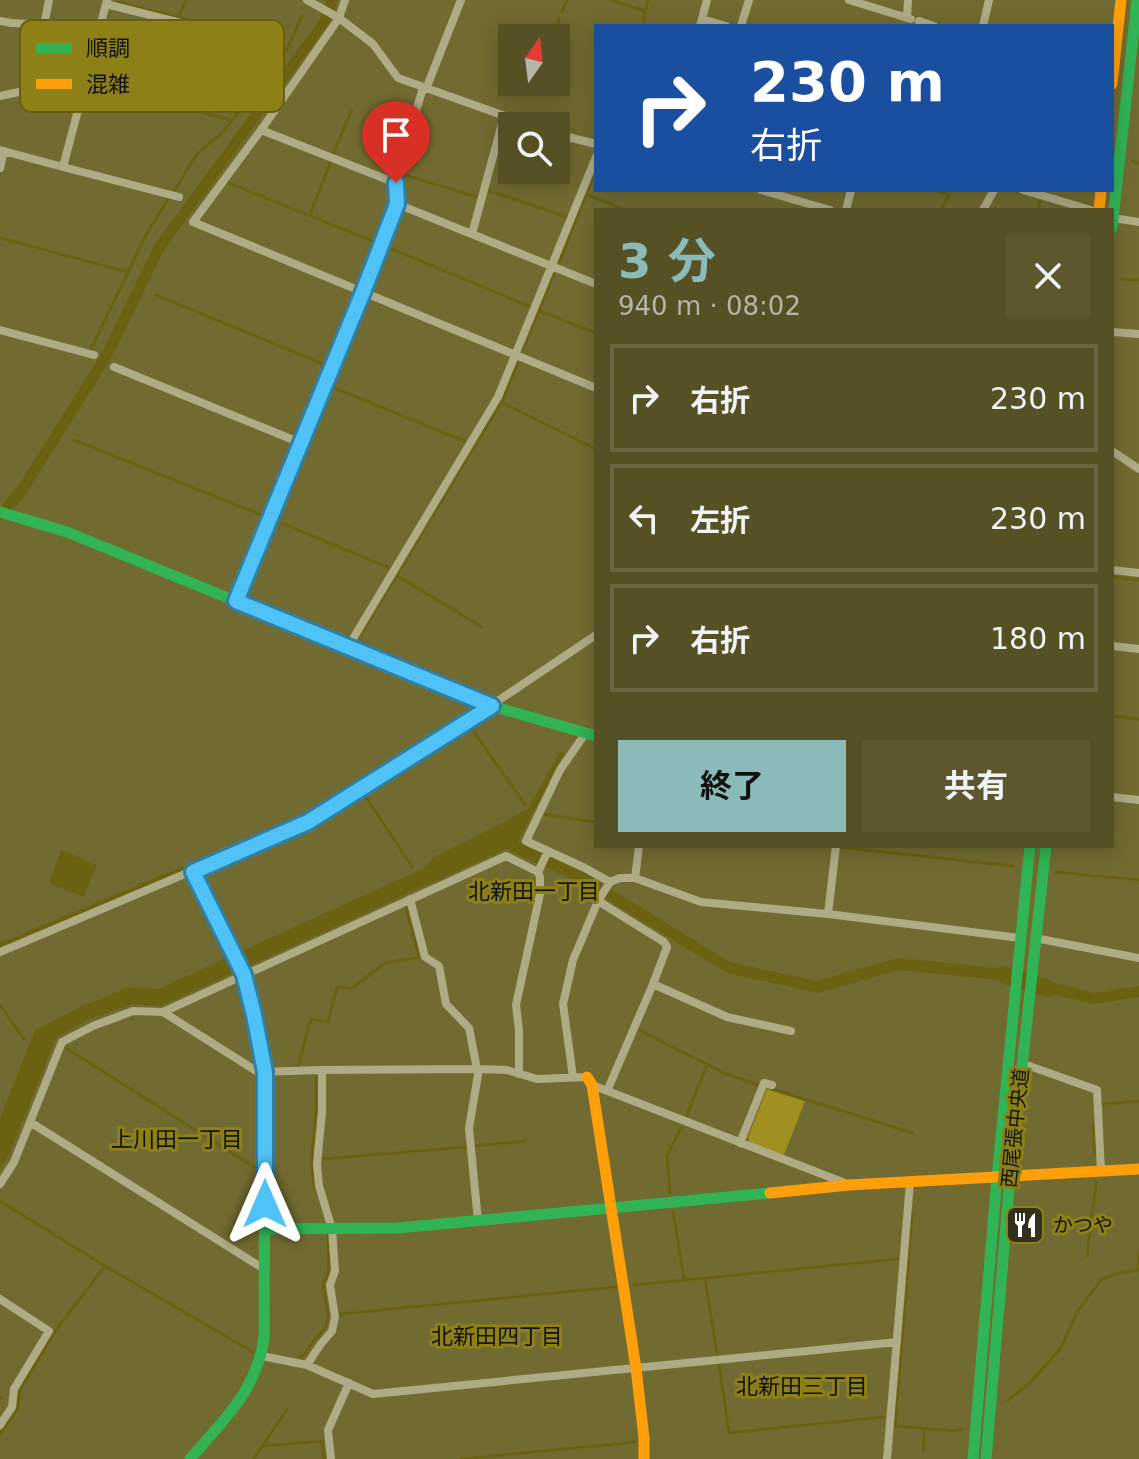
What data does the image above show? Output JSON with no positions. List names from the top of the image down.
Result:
{
  "streets": {
    "street": ["西尾張中央道"]
  },
  "districts": [
    "北新田一丁目",
    "上川田一丁目",
    "北新田四丁目",
    "北新田三丁目"
  ],
  "places": {
    "restaurant": ["かつや"]
  },
  "legend": ["順調", "混雑"],
  "north": "top",
  "page": {
    "turn": ["230 m", "右折"],
    "heading": ["3 分", "940 m · 08:02"],
    "list": [
      {
        "name": "右折",
        "value": "230 m"
      },
      {
        "name": "左折",
        "value": "230 m"
      },
      {
        "name": "右折",
        "value": "180 m"
      }
    ],
    "buttons": ["終了", "共有"]
  }
}
